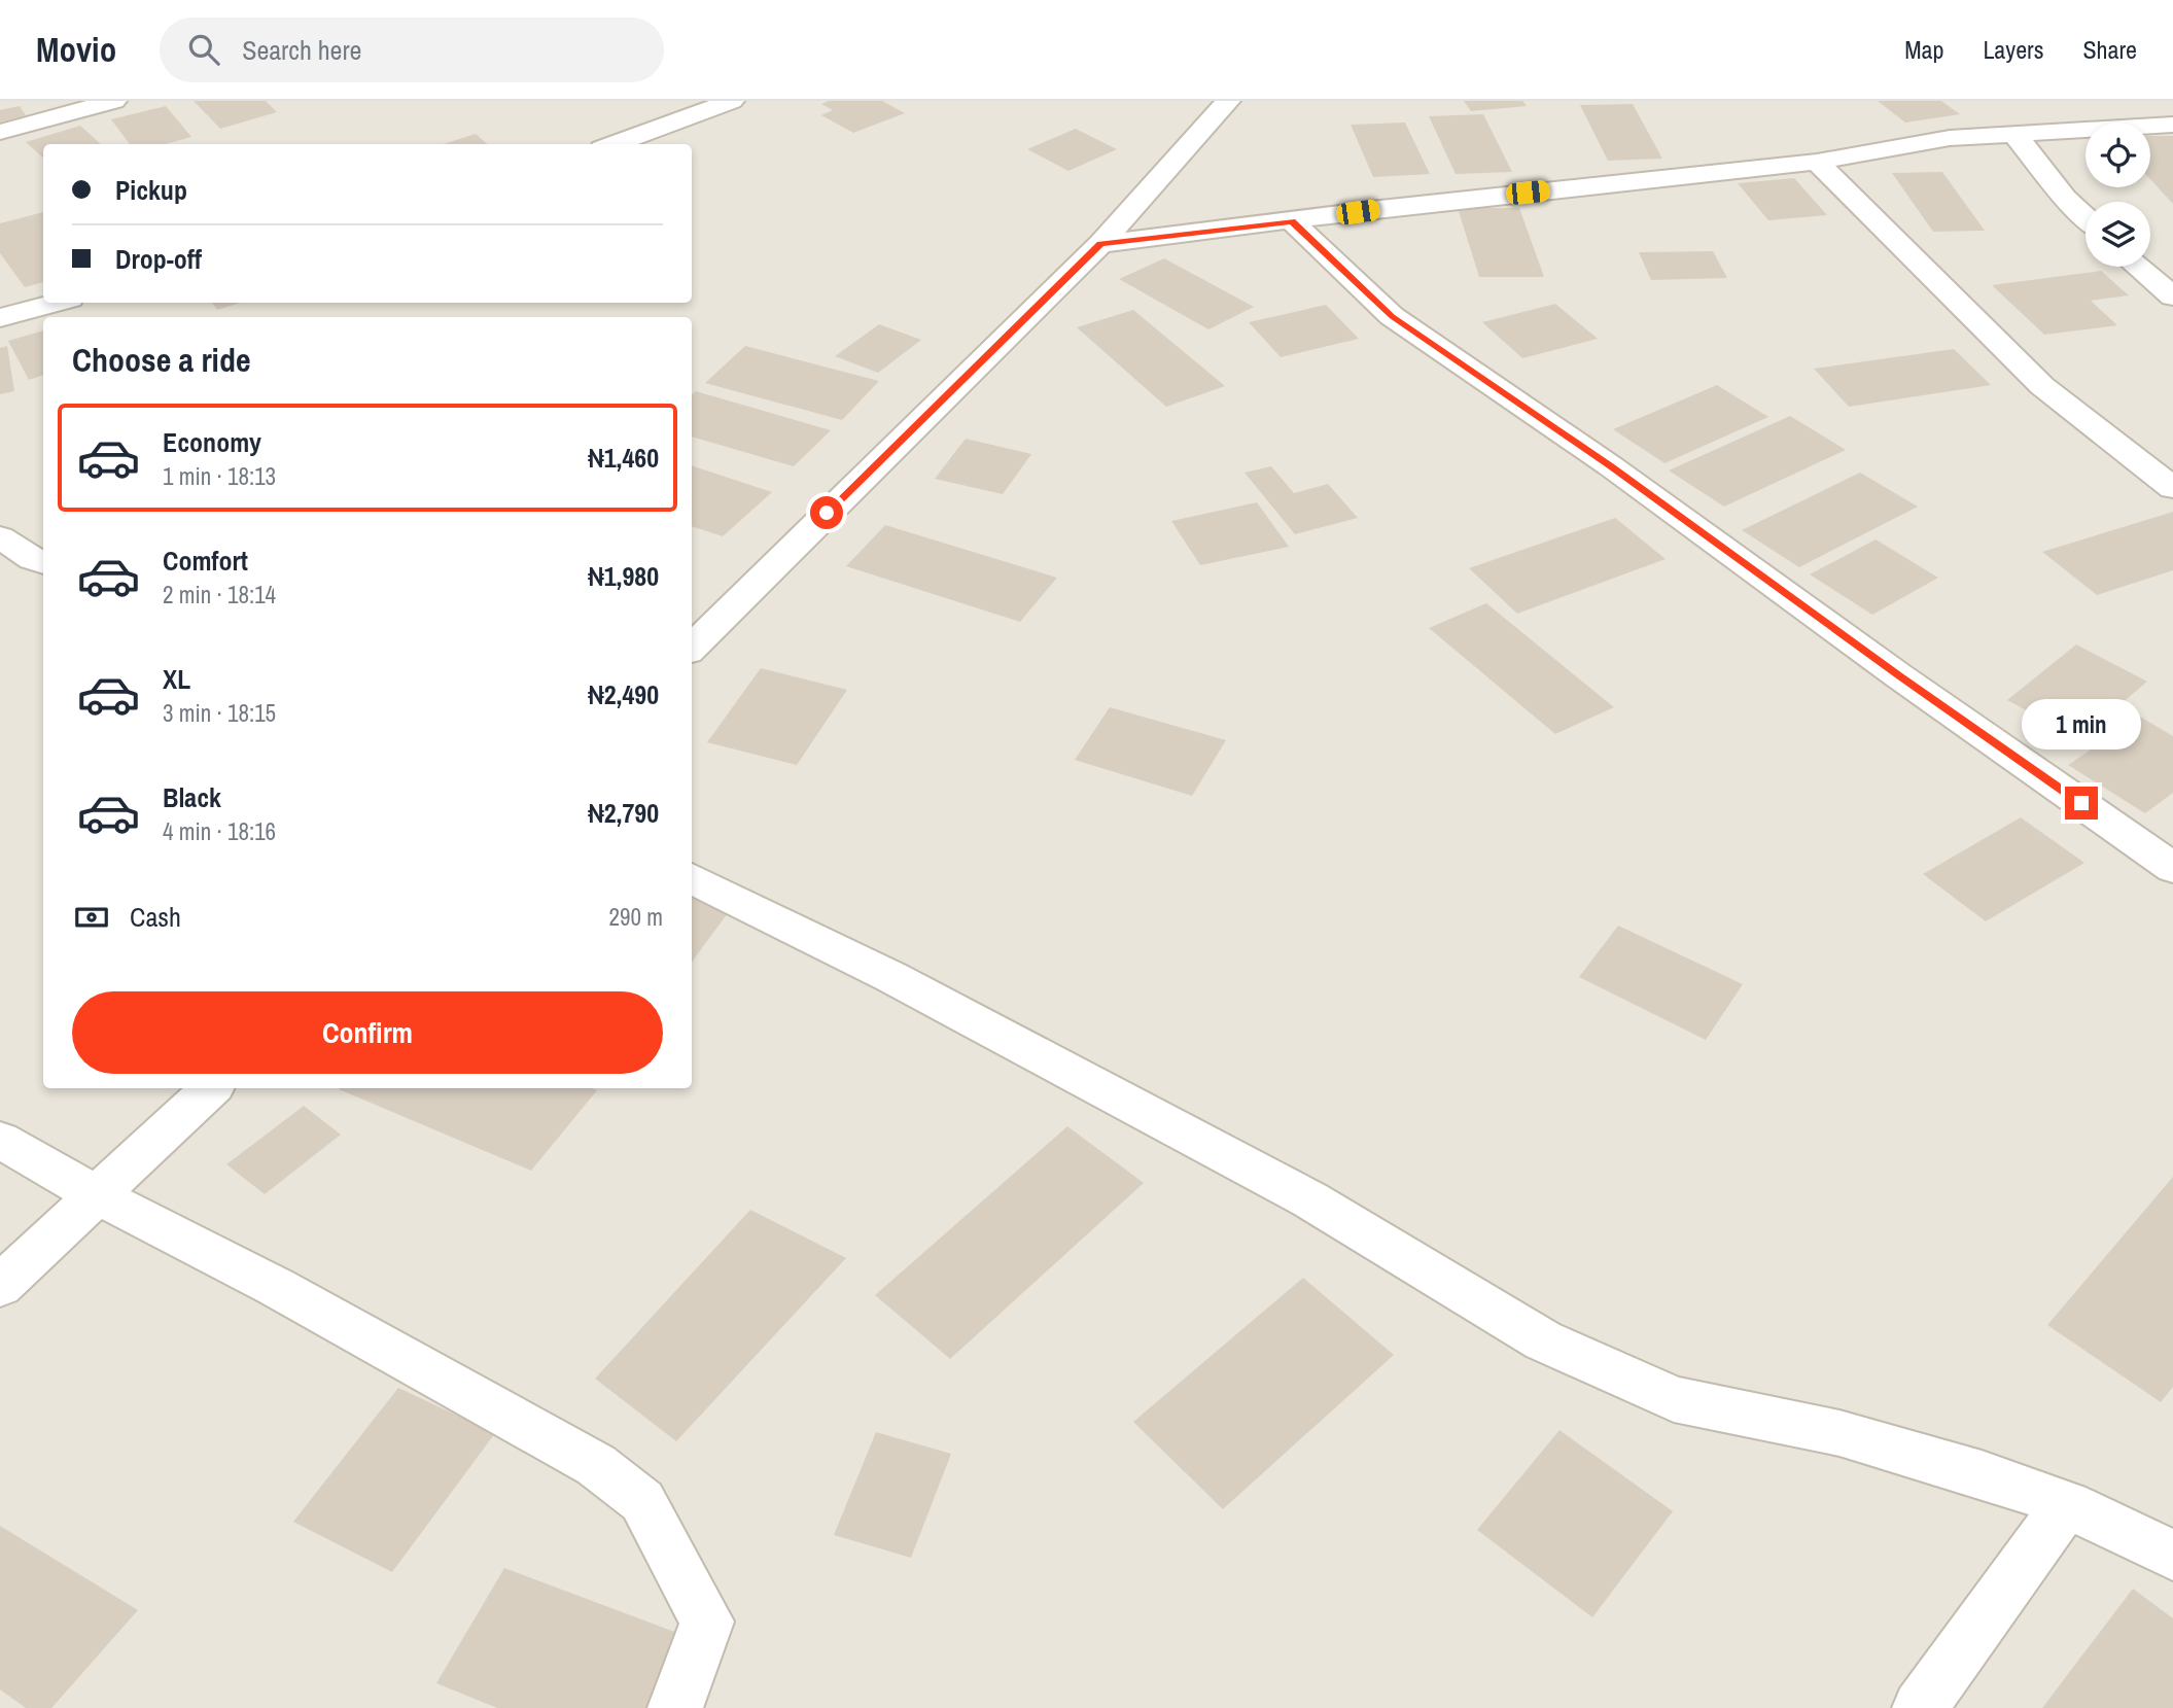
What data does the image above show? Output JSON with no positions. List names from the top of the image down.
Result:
{
  "page": {
    "header": "Movio",
    "search": "Search here",
    "nav": ["Map", "Layers", "Share"],
    "banner": ["Pickup", "Drop-off"],
    "heading": "Choose a ride",
    "list": [
      {
        "name": "Economy",
        "note": "1 min · 18:13",
        "value": "₦1,460"
      },
      {
        "name": "Comfort",
        "note": "2 min · 18:14",
        "value": "₦1,980"
      },
      {
        "name": "XL",
        "note": "3 min · 18:15",
        "value": "₦2,490"
      },
      {
        "name": "Black",
        "note": "4 min · 18:16",
        "value": "₦2,790"
      }
    ],
    "bubble": "1 min",
    "pay": ["Cash", "290 m"],
    "buttons": "Confirm"
  }
}
